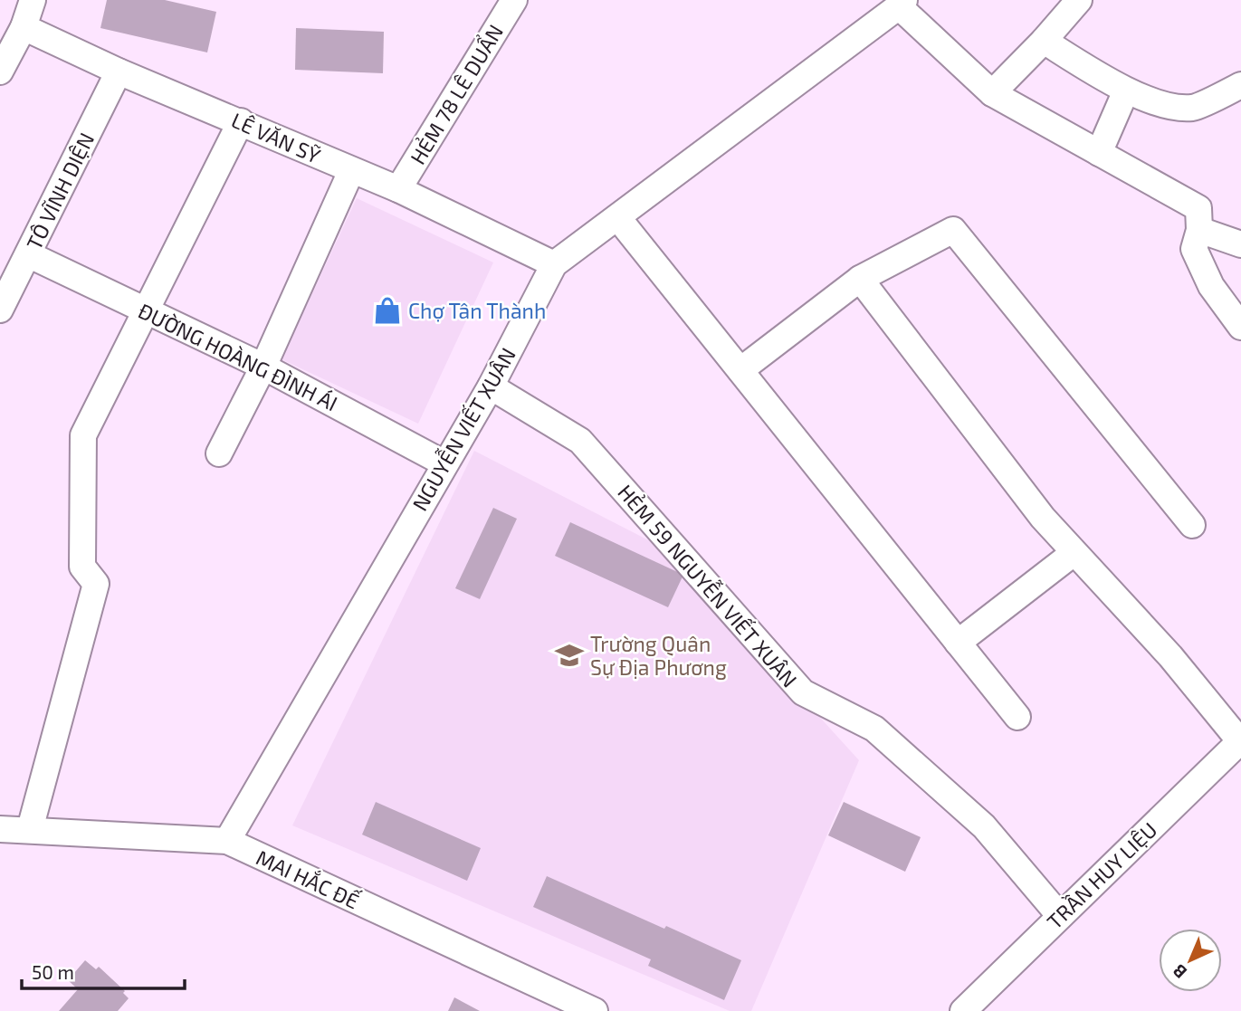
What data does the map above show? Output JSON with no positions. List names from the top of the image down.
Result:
{
  "streets": {
    "street": [
      "HẺM 78 LÊ DUẨN",
      "LÊ VĂN SỸ",
      "TÔ VĨNH DIỆN",
      "ĐƯỜNG HOÀNG ĐÌNH ÁI",
      "NGUYỄN VIẾT XUÂN",
      "HẺM 59 NGUYỄN VIẾT XUÂN",
      "TRẦN HUY LIỆU",
      "MAI HẮC ĐẾ"
    ]
  },
  "crossings": [
    ["HẺM 78 LÊ DUẨN", "LÊ VĂN SỸ"],
    ["LÊ VĂN SỸ", "TÔ VĨNH DIỆN"],
    ["LÊ VĂN SỸ", "NGUYỄN VIẾT XUÂN"],
    ["TÔ VĨNH DIỆN", "ĐƯỜNG HOÀNG ĐÌNH ÁI"],
    ["ĐƯỜNG HOÀNG ĐÌNH ÁI", "NGUYỄN VIẾT XUÂN"],
    ["NGUYỄN VIẾT XUÂN", "HẺM 59 NGUYỄN VIẾT XUÂN"],
    ["NGUYỄN VIẾT XUÂN", "MAI HẮC ĐẾ"],
    ["HẺM 59 NGUYỄN VIẾT XUÂN", "TRẦN HUY LIỆU"]
  ],
  "places": {
    "shop": ["Chợ Tân Thành"],
    "school or university": ["Trường Quân Sự Địa Phương"]
  },
  "scale_bar": "50 m",
  "north": "bottom left"
}
